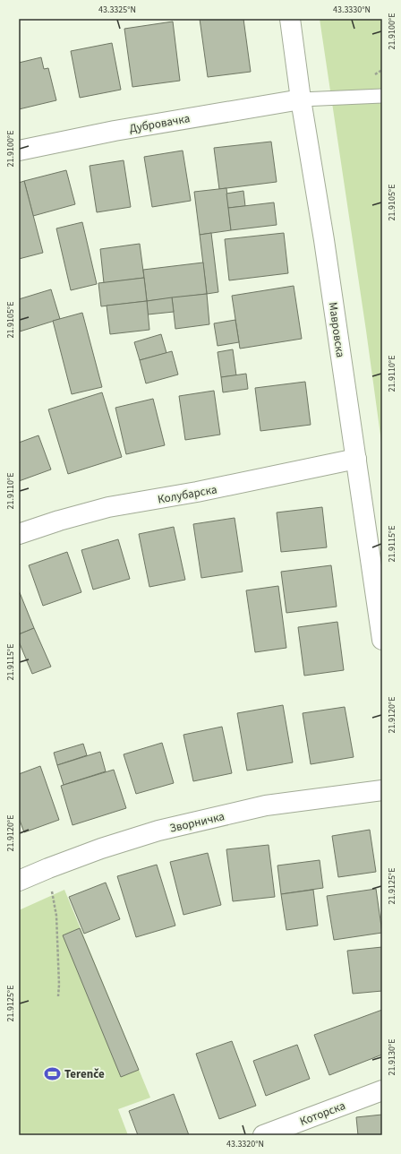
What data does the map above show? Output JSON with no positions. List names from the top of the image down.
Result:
{
  "streets": {
    "street": [
      "Дубровачка",
      "Мавровска",
      "Колубарска",
      "Зворничка",
      "Которска"
    ]
  },
  "crossings": [
    ["Дубровачка", "Мавровска"],
    ["Мавровска", "Колубарска"]
  ],
  "places": {
    "sports": ["Terenče"]
  },
  "coordinates": [
    "43.3325°N",
    "43.3330°N",
    "21.9100°E",
    "21.9105°E",
    "21.9110°E",
    "21.9115°E",
    "21.9120°E",
    "21.9125°E",
    "21.9130°E",
    "43.3320°N"
  ]
}
